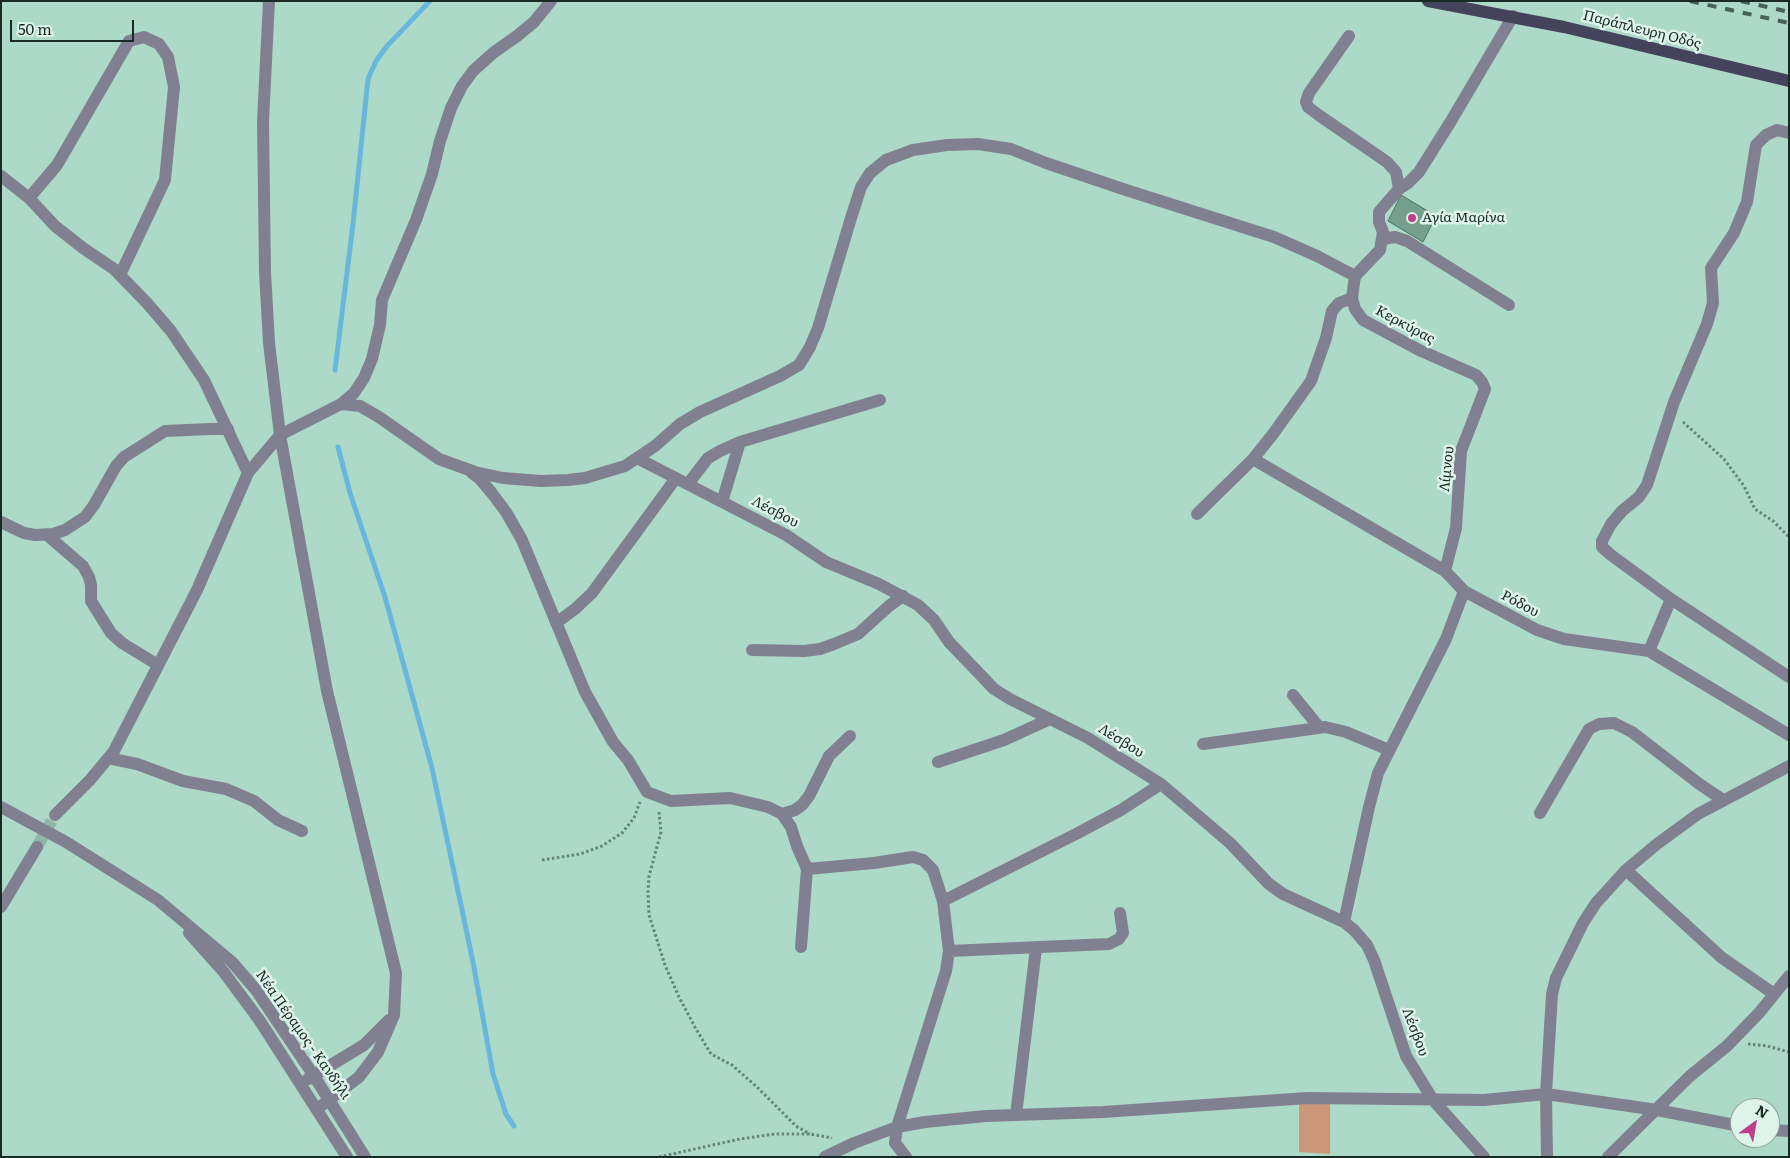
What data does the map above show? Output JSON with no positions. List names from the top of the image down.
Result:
{
  "streets": {
    "main road": ["Παράπλευρη Οδός"],
    "street": [
      "Κερκύρας",
      "Λίμνου",
      "Λέσβου",
      "Ρόδου",
      "Νέα Πέραμος - Κανδήλι"
    ]
  },
  "crossings": [
    ["Κερκύρας", "Λίμνου"],
    ["Λίμνου", "Ρόδου"]
  ],
  "places": ["Αγία Μαρίνα"],
  "scale_bar": "50 m",
  "north": "top right"
}
